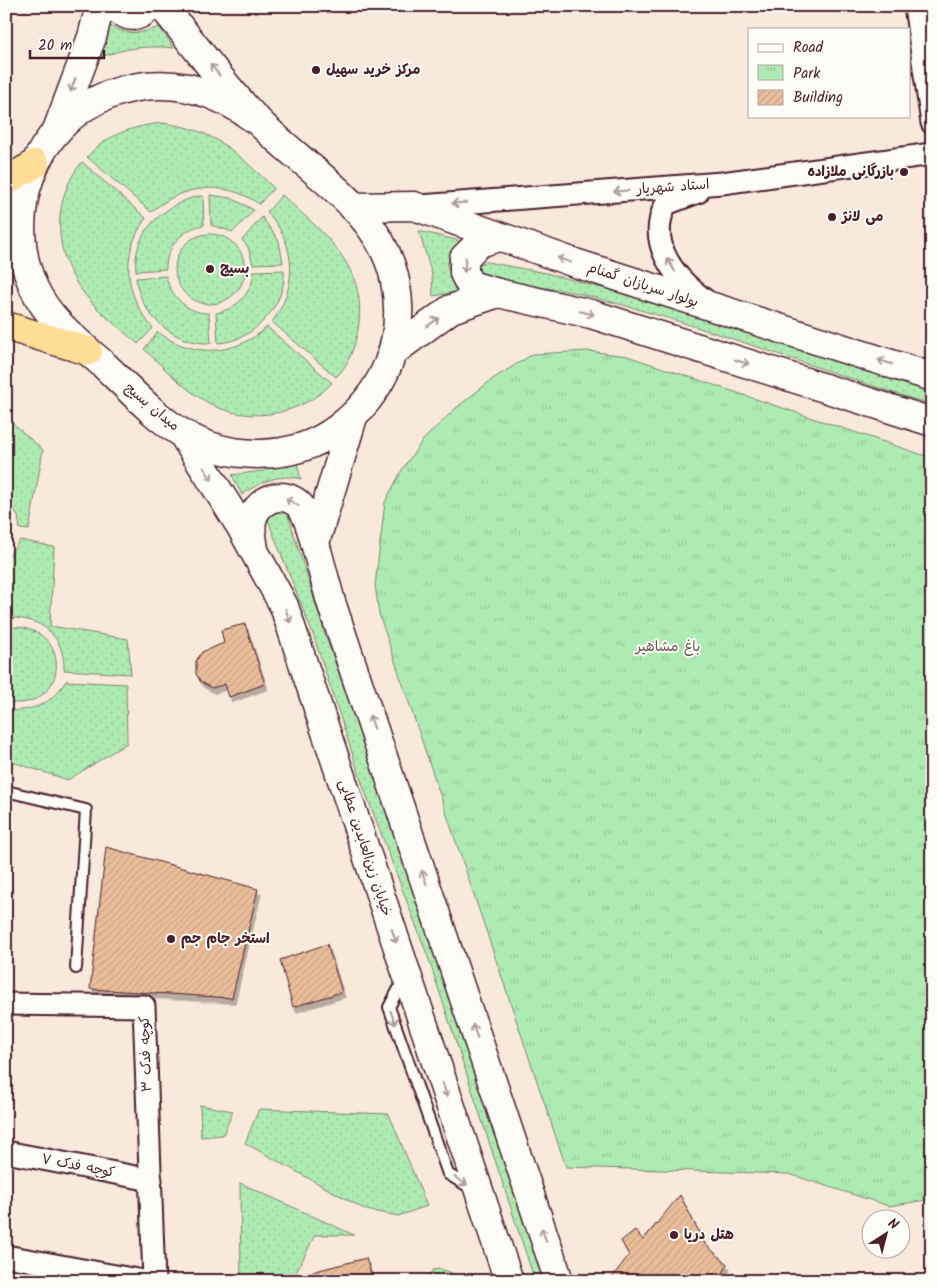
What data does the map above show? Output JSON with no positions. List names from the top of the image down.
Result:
{
  "streets": {
    "main road": ["بولوار سربازان گمنام", "میدان بسیج", "خیابان زین‌العابدین عطایی"],
    "street": ["استاد شهریار", "کوچه فدک ۳", "کوچه فدک ۷"]
  },
  "crossings": [
    ["استاد شهریار", "بولوار سربازان گمنام"],
    ["بولوار سربازان گمنام", "میدان بسیج"],
    ["میدان بسیج", "خیابان زین‌العابدین عطایی"],
    ["کوچه فدک ۳", "کوچه فدک ۷"]
  ],
  "one_way": ["استاد شهریار"],
  "parks": ["باغ مشاهیر"],
  "places": [
    "مرکز خرید سهیل",
    "بازرگانی ملازاده",
    "می لانژ",
    "بسیج",
    "استخر جام جم",
    "هتل دریا"
  ],
  "legend": ["Road", "Park", "Building"],
  "scale_bar": "20 m",
  "north": "top right"
}
